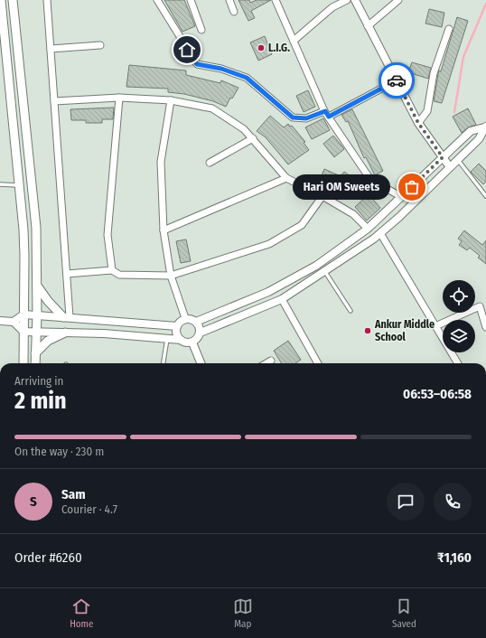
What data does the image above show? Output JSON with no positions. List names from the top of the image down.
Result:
{
  "places": ["L.I.G.", "Hari OM Sweets", "Ankur Middle School"],
  "page": {
    "bubble": "Hari OM Sweets",
    "heading": ["2 min", "Arriving in", "06:53–06:58"],
    "panel": [
      "Sam",
      "Courier · 4.7",
      "Order #6260",
      "₹1,160"
    ],
    "bar": "On the way · 230 m",
    "round": "S",
    "tabs": ["Home", "Map", "Saved"]
  }
}
